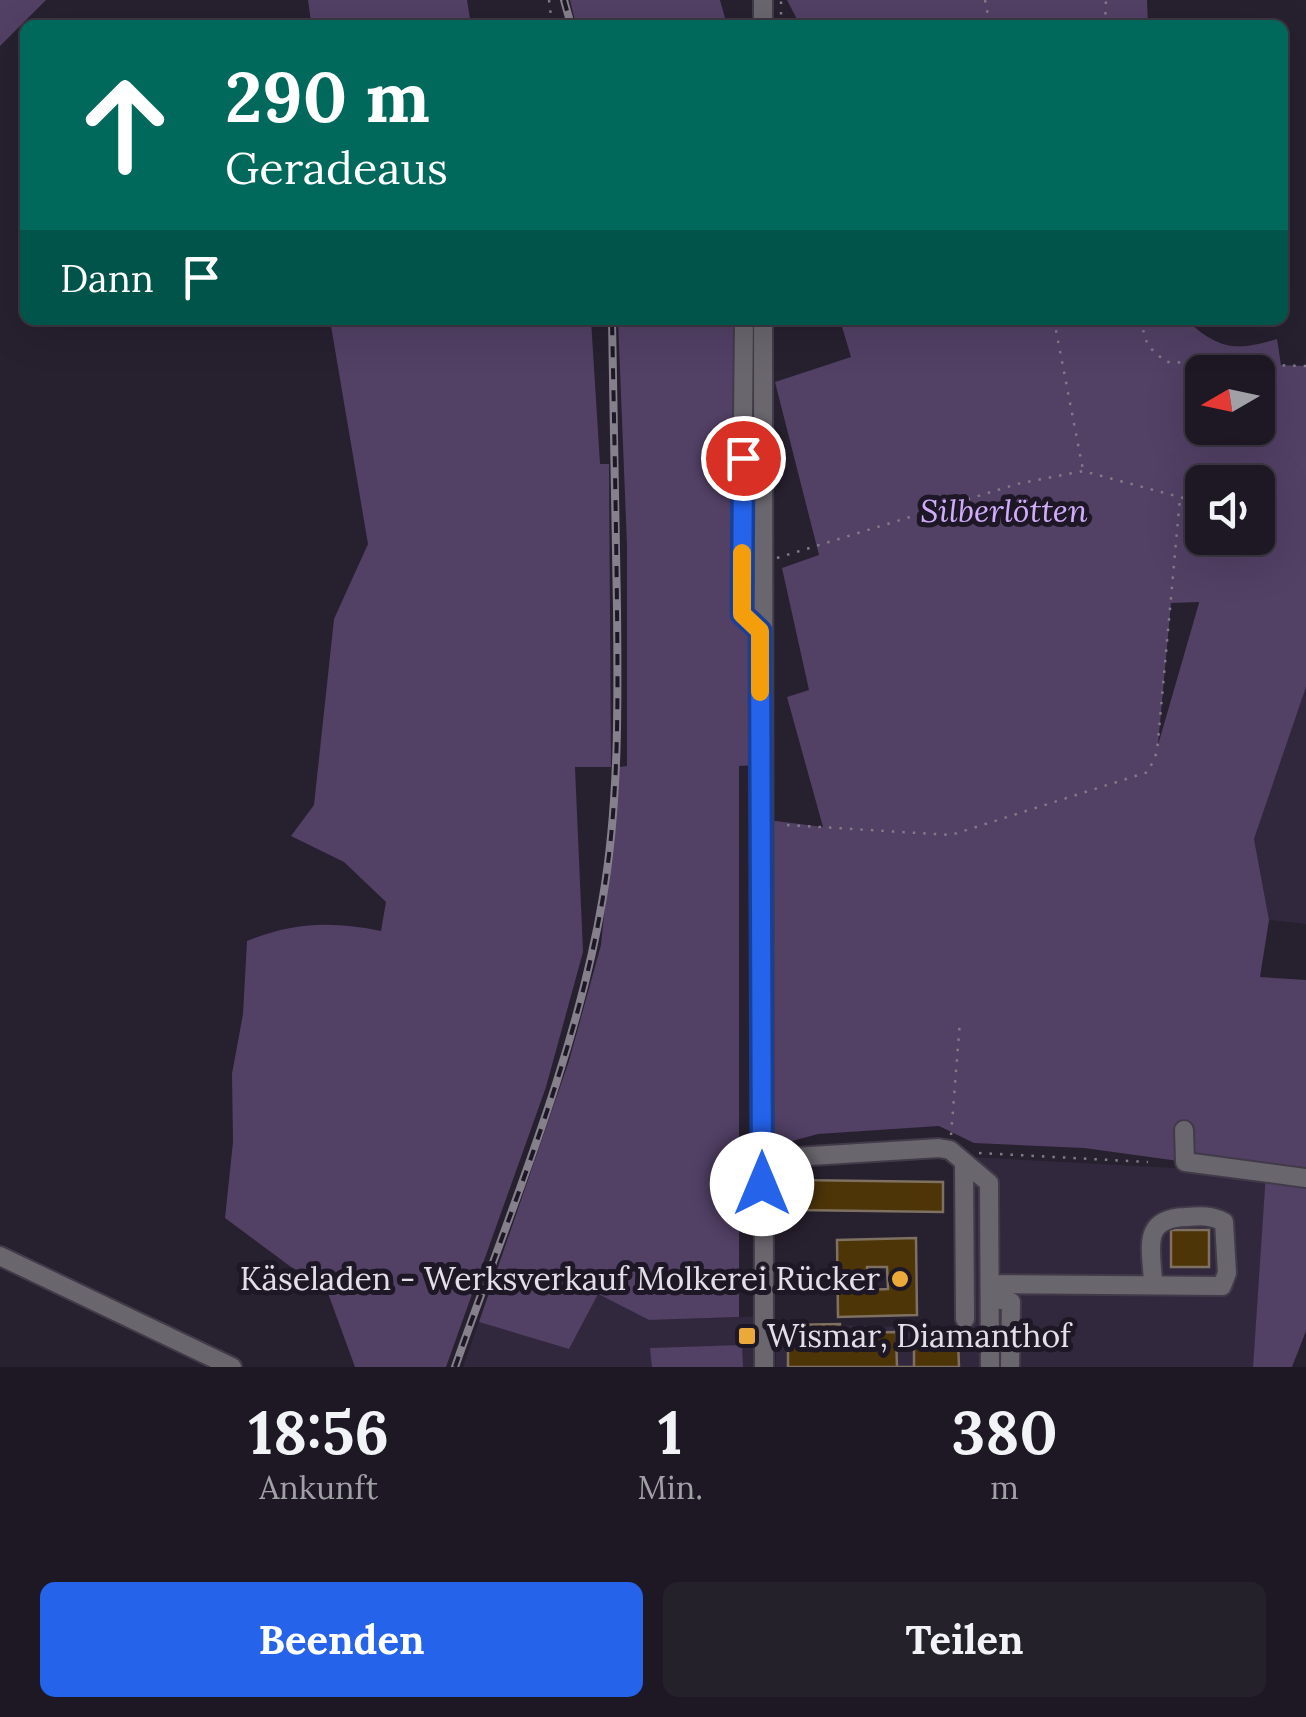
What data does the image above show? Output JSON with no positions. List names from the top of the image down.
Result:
{
  "parks": ["Silberlötten"],
  "places": {
    "other": ["Käseladen - Werksverkauf Molkerei Rücker"],
    "transit": ["Wismar, Diamanthof"]
  },
  "north": "left",
  "page": {
    "turn": ["290 m", "Geradeaus"],
    "then": "Dann",
    "eta": [
      "18:56",
      "Ankunft",
      "1",
      "Min.",
      "380",
      "m"
    ],
    "buttons": ["Beenden", "Teilen"]
  }
}
